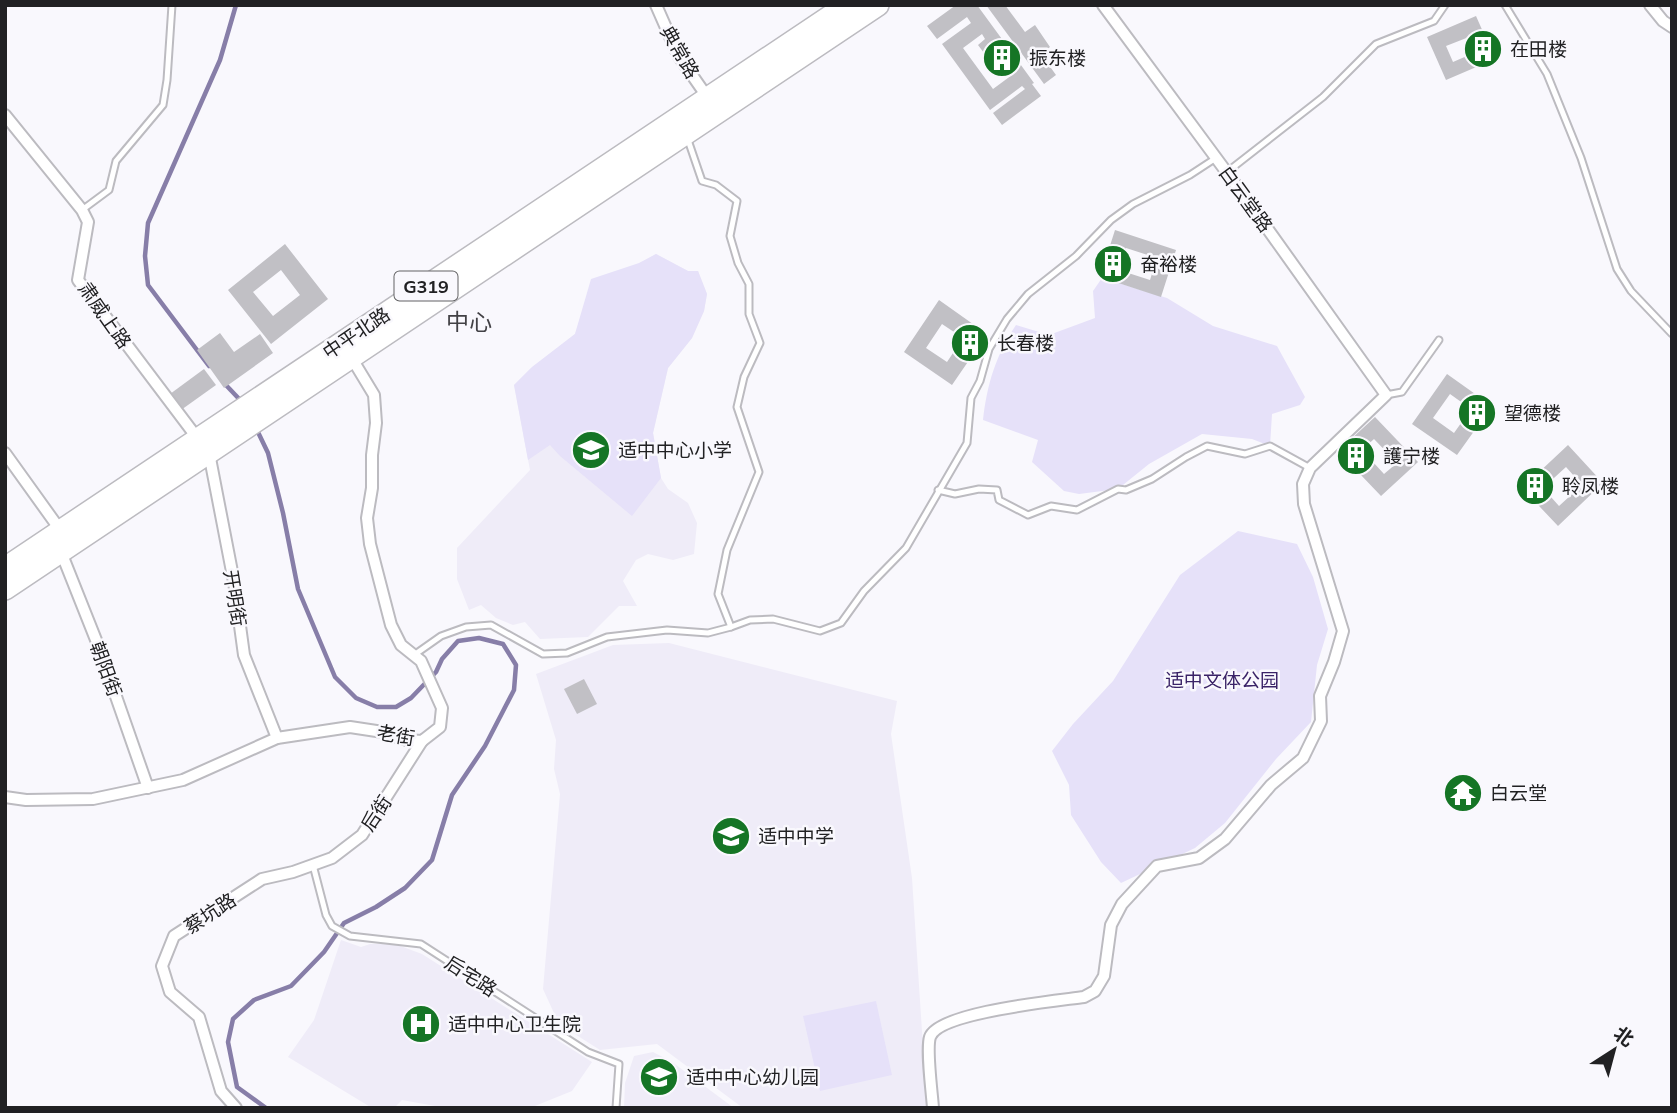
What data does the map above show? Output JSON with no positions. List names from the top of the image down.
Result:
{
  "streets": {
    "highway": ["G319", "中平北路"],
    "street": [
      "典常路",
      "白云堂路",
      "肃威上路",
      "开明街",
      "朝阳街",
      "老街",
      "后街",
      "蔡坑路"
    ],
    "lane": ["后宅路"]
  },
  "crossings": [
    ["典常路", "中平北路"],
    ["G319", "肃威上路"],
    ["G319", "中平北路"],
    ["G319", "开明街"],
    ["G319", "朝阳街"],
    ["G319", "老街"],
    ["肃威上路", "中平北路"],
    ["肃威上路", "开明街"],
    ["中平北路", "开明街"],
    ["开明街", "老街"],
    ["朝阳街", "老街"],
    ["老街", "后街"],
    ["后街", "蔡坑路"],
    ["后街", "后宅路"],
    ["蔡坑路", "后宅路"]
  ],
  "districts": ["中心"],
  "parks": ["适中文体公园"],
  "places": {
    "building": [
      "在田楼",
      "振东楼",
      "奋裕楼",
      "长春楼",
      "望德楼",
      "護宁楼",
      "聆凤楼"
    ],
    "school or university": ["适中中心小学", "适中中学", "适中中心幼儿园"],
    "temple": ["白云堂"],
    "hospital": ["适中中心卫生院"]
  },
  "north": "top right"
}
